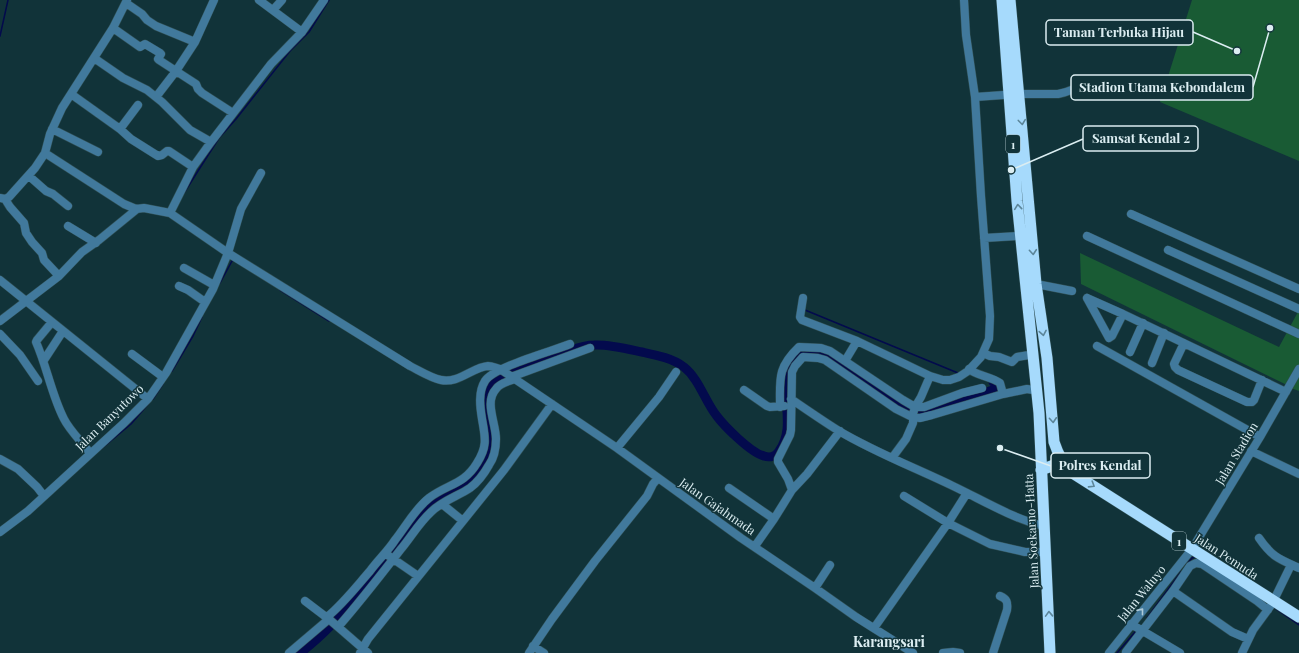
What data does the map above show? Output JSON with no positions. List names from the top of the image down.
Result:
{
  "streets": {
    "highway": ["1", "Jalan Soekarno-Hatta", "Jalan Pemuda"],
    "street": [
      "Jalan Banyutowo",
      "Jalan Stadion",
      "Jalan Gajahmada",
      "Jalan Waluyo"
    ]
  },
  "crossings": [
    ["1", "Jalan Soekarno-Hatta"],
    ["1", "Jalan Pemuda"],
    ["Jalan Stadion", "Jalan Pemuda"],
    ["Jalan Stadion", "Jalan Waluyo"],
    ["Jalan Pemuda", "Jalan Waluyo"]
  ],
  "one_way": ["Jalan Pemuda"],
  "districts": ["Karangsari"],
  "places": [
    "Stadion Utama Kebondalem",
    "Taman Terbuka Hijau",
    "Samsat Kendal 2",
    "Polres Kendal"
  ]
}
